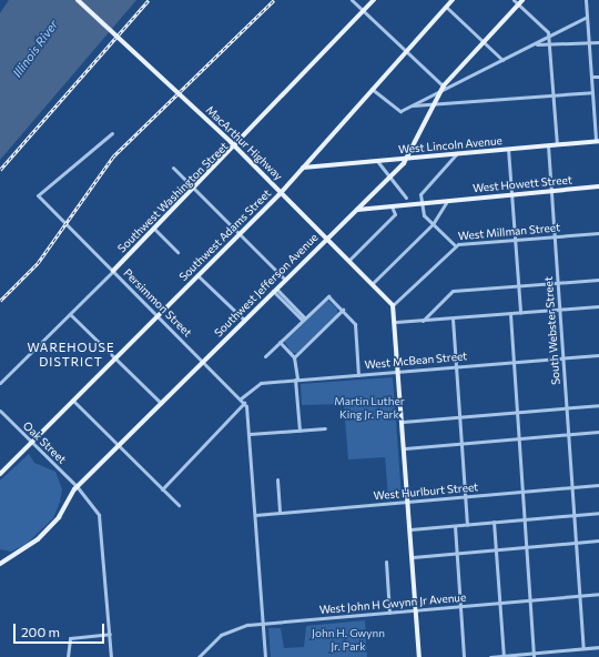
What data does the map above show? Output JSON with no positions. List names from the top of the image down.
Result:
{
  "streets": {
    "main road": [
      "MacArthur Highway",
      "West Lincoln Avenue",
      "West Howett Street",
      "Southwest Washington Street",
      "Southwest Adams Street",
      "Southwest Jefferson Avenue"
    ],
    "street": [
      "West Millman Street",
      "Persimmon Street",
      "South Webster Street",
      "West McBean Street",
      "Oak Street",
      "West Hurlburt Street",
      "West John H Gwynn Jr Avenue"
    ]
  },
  "crossings": [
    ["MacArthur Highway", "Southwest Washington Street"],
    ["MacArthur Highway", "West Millman Street"],
    ["MacArthur Highway", "Southwest Adams Street"],
    ["MacArthur Highway", "Southwest Jefferson Avenue"],
    ["West Lincoln Avenue", "Southwest Adams Street"],
    ["West Lincoln Avenue", "Southwest Jefferson Avenue"],
    ["West Lincoln Avenue", "South Webster Street"],
    ["West Howett Street", "Southwest Jefferson Avenue"],
    ["West Howett Street", "South Webster Street"],
    ["Southwest Washington Street", "Persimmon Street"],
    ["West Millman Street", "South Webster Street"],
    ["Southwest Adams Street", "Persimmon Street"],
    ["Southwest Adams Street", "Oak Street"],
    ["Southwest Jefferson Avenue", "Persimmon Street"],
    ["Southwest Jefferson Avenue", "Oak Street"],
    ["Persimmon Street", "West McBean Street"],
    ["South Webster Street", "West McBean Street"],
    ["South Webster Street", "West Hurlburt Street"],
    ["South Webster Street", "West John H Gwynn Jr Avenue"]
  ],
  "districts": ["WAREHOUSE DISTRICT"],
  "water": ["Illinois River"],
  "parks": ["Martin Luther King Jr. Park", "John H. Gwynn Jr. Park"],
  "scale_bar": "200 m"
}
